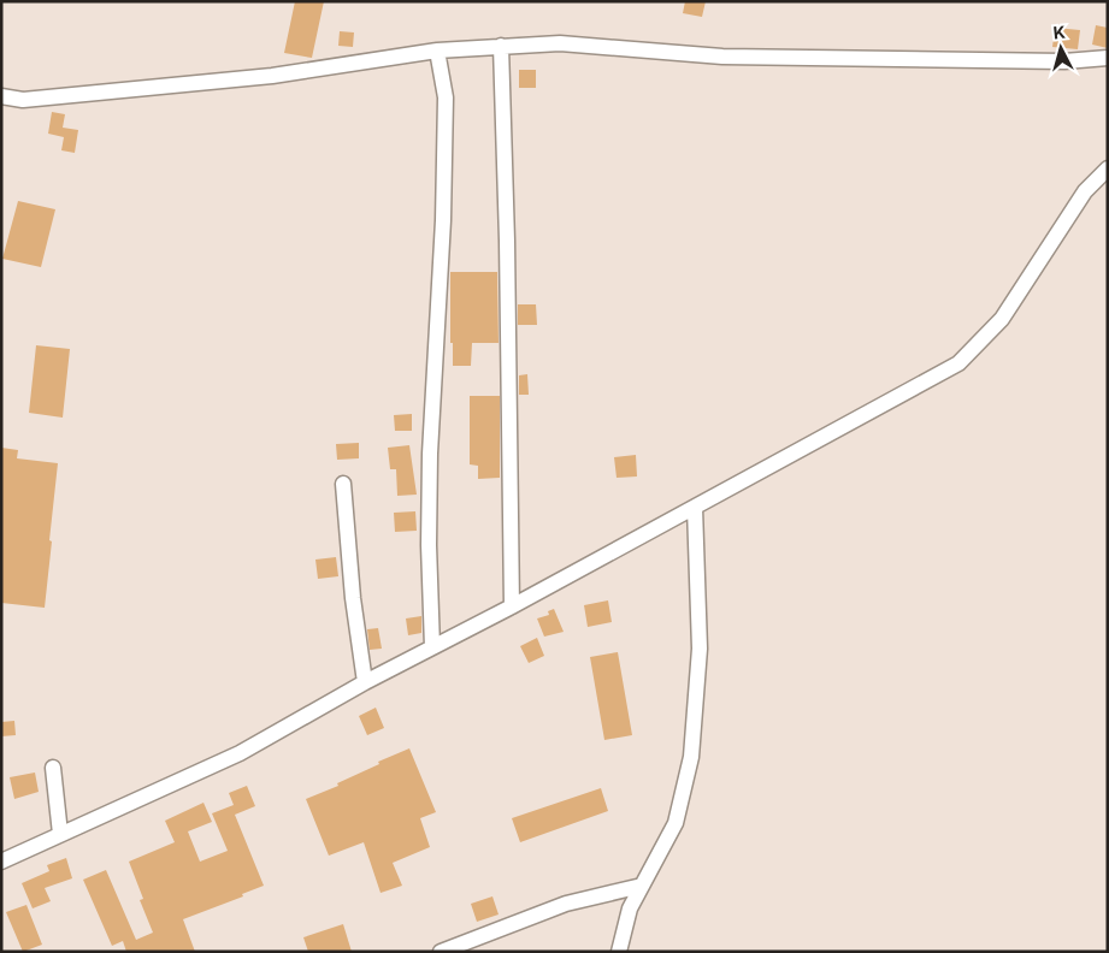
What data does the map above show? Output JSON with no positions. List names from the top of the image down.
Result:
{
  "north": "top"
}
